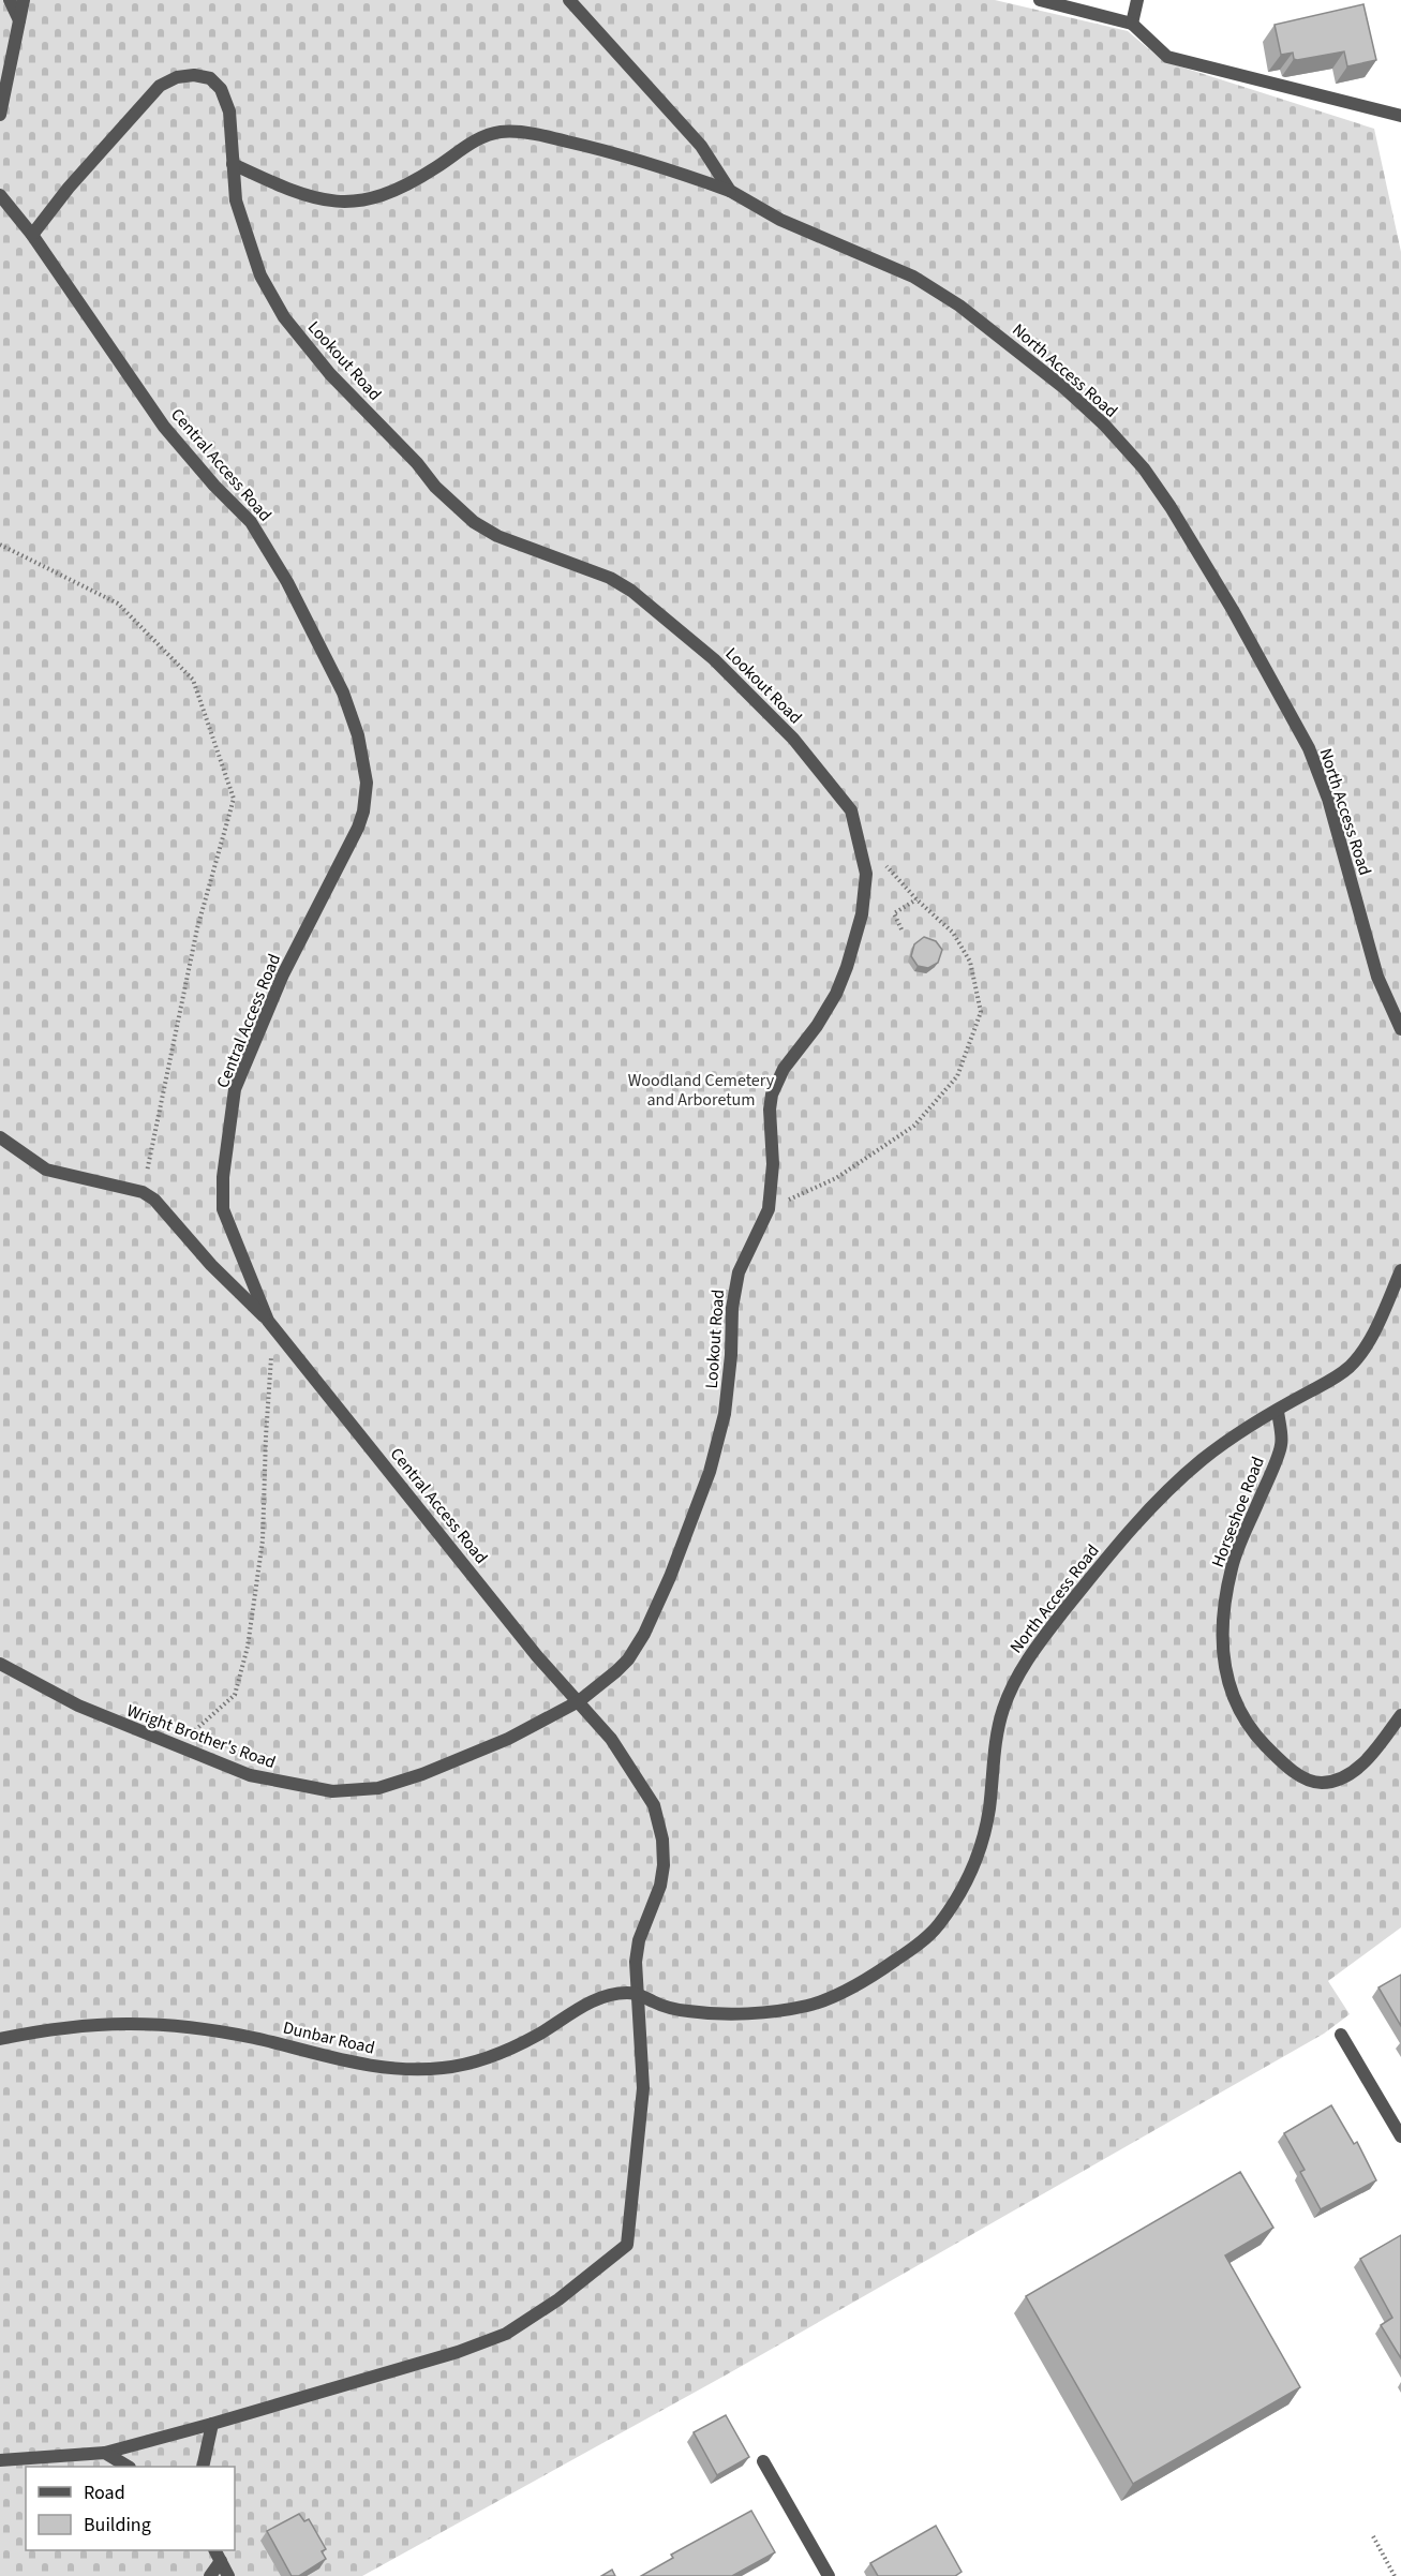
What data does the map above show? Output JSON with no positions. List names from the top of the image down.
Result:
{
  "streets": {
    "street": [
      "Lookout Road",
      "North Access Road",
      "Central Access Road",
      "Horseshoe Road",
      "Wright Brother's Road",
      "Dunbar Road"
    ]
  },
  "crossings": [
    ["Lookout Road", "Central Access Road"],
    ["Lookout Road", "Wright Brother's Road"],
    ["North Access Road", "Central Access Road"],
    ["North Access Road", "Horseshoe Road"],
    ["North Access Road", "Dunbar Road"],
    ["Central Access Road", "Wright Brother's Road"],
    ["Central Access Road", "Dunbar Road"]
  ],
  "parks": ["Woodland Cemetery and Arboretum"],
  "legend": ["Road", "Building"]
}
